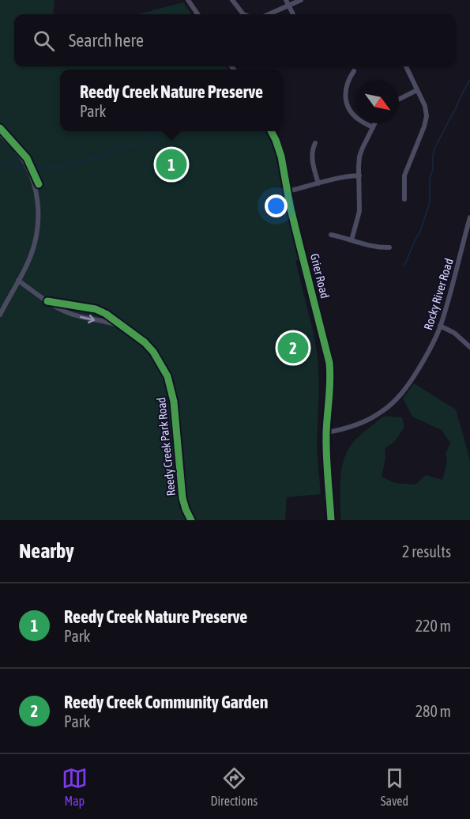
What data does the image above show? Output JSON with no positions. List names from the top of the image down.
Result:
{
  "streets": {
    "street": ["Grier Road", "Rocky River Road", "Reedy Creek Park Road"]
  },
  "crossings": [
    ["Grier Road", "Rocky River Road"]
  ],
  "north": "bottom right",
  "page": {
    "search": "Search here",
    "popup": ["Reedy Creek Nature Preserve", "Park"],
    "pins": ["1", "2"],
    "heading": ["Nearby", "2 results"],
    "list": [
      {
        "mark": "1",
        "name": "Reedy Creek Nature Preserve",
        "note": "Park",
        "value": "220 m"
      },
      {
        "mark": "2",
        "name": "Reedy Creek Community Garden",
        "note": "Park",
        "value": "280 m"
      }
    ],
    "nav": ["Map", "Directions", "Saved"]
  }
}
